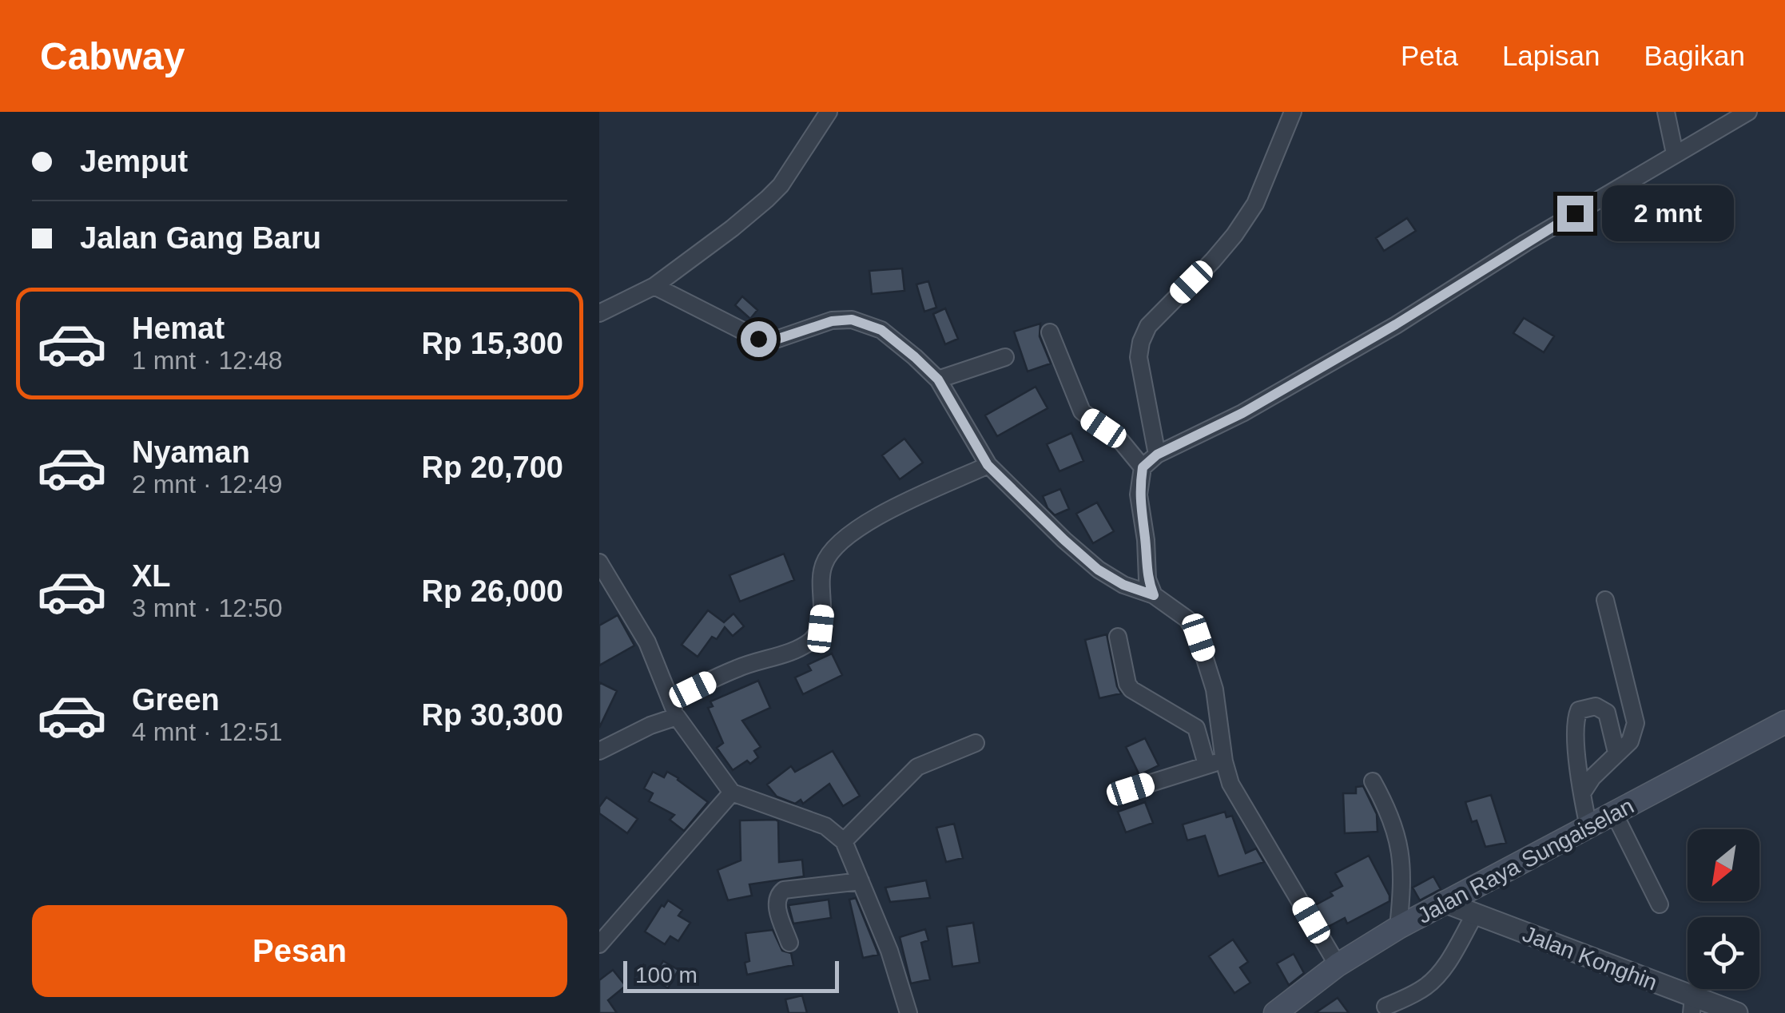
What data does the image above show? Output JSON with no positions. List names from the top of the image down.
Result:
{
  "streets": {
    "main road": ["Jalan Raya Sungaiselan"],
    "street": ["Jalan Konghin"]
  },
  "crossings": [
    ["Jalan Raya Sungaiselan", "Jalan Konghin"]
  ],
  "scale_bar": "100 m",
  "north": "bottom left",
  "page": {
    "header": "Cabway",
    "nav": ["Peta", "Lapisan", "Bagikan"],
    "banner": ["Jemput", "Jalan Gang Baru"],
    "bubble": "2 mnt",
    "list": [
      {
        "name": "Hemat",
        "note": "1 mnt · 12:48",
        "value": "Rp 15,300"
      },
      {
        "name": "Nyaman",
        "note": "2 mnt · 12:49",
        "value": "Rp 20,700"
      },
      {
        "name": "XL",
        "note": "3 mnt · 12:50",
        "value": "Rp 26,000"
      },
      {
        "name": "Green",
        "note": "4 mnt · 12:51",
        "value": "Rp 30,300"
      }
    ],
    "buttons": "Pesan",
    "scale": "100 m"
  }
}
